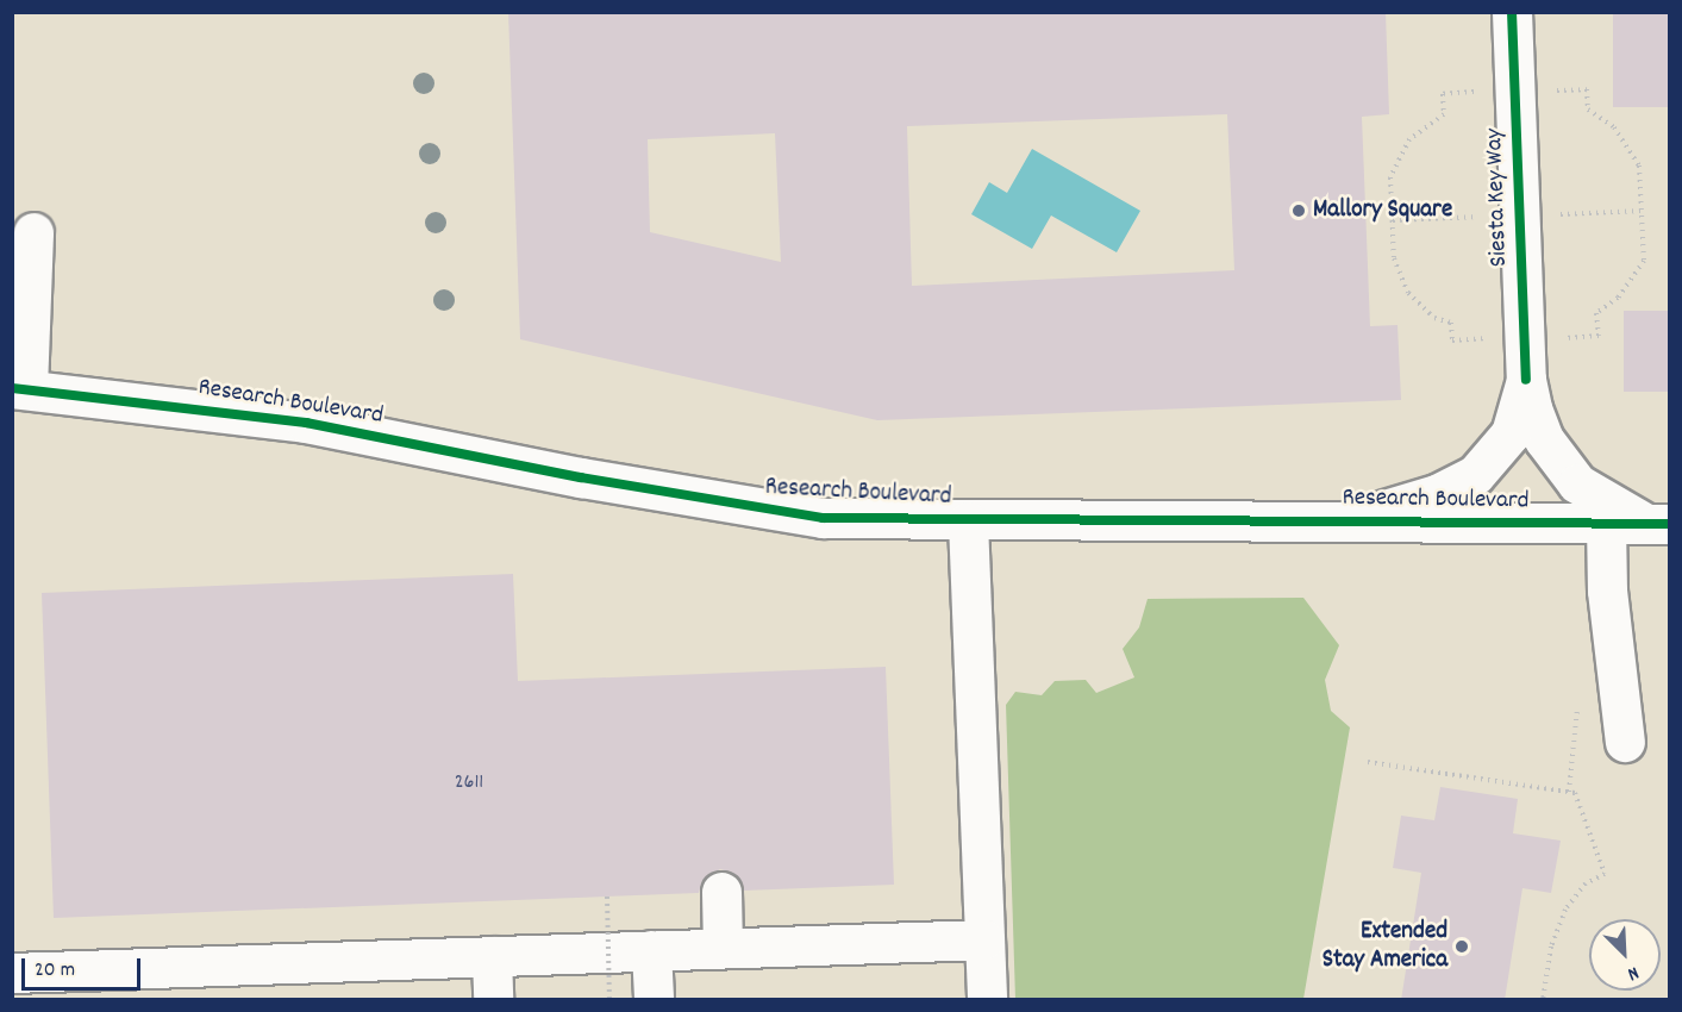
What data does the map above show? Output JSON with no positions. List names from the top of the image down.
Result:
{
  "streets": {
    "street": ["Siesta Key Way", "Research Boulevard"]
  },
  "places": ["Mallory Square", "Extended Stay America"],
  "house_numbers": ["2611"],
  "scale_bar": "20 m",
  "north": "bottom right"
}
